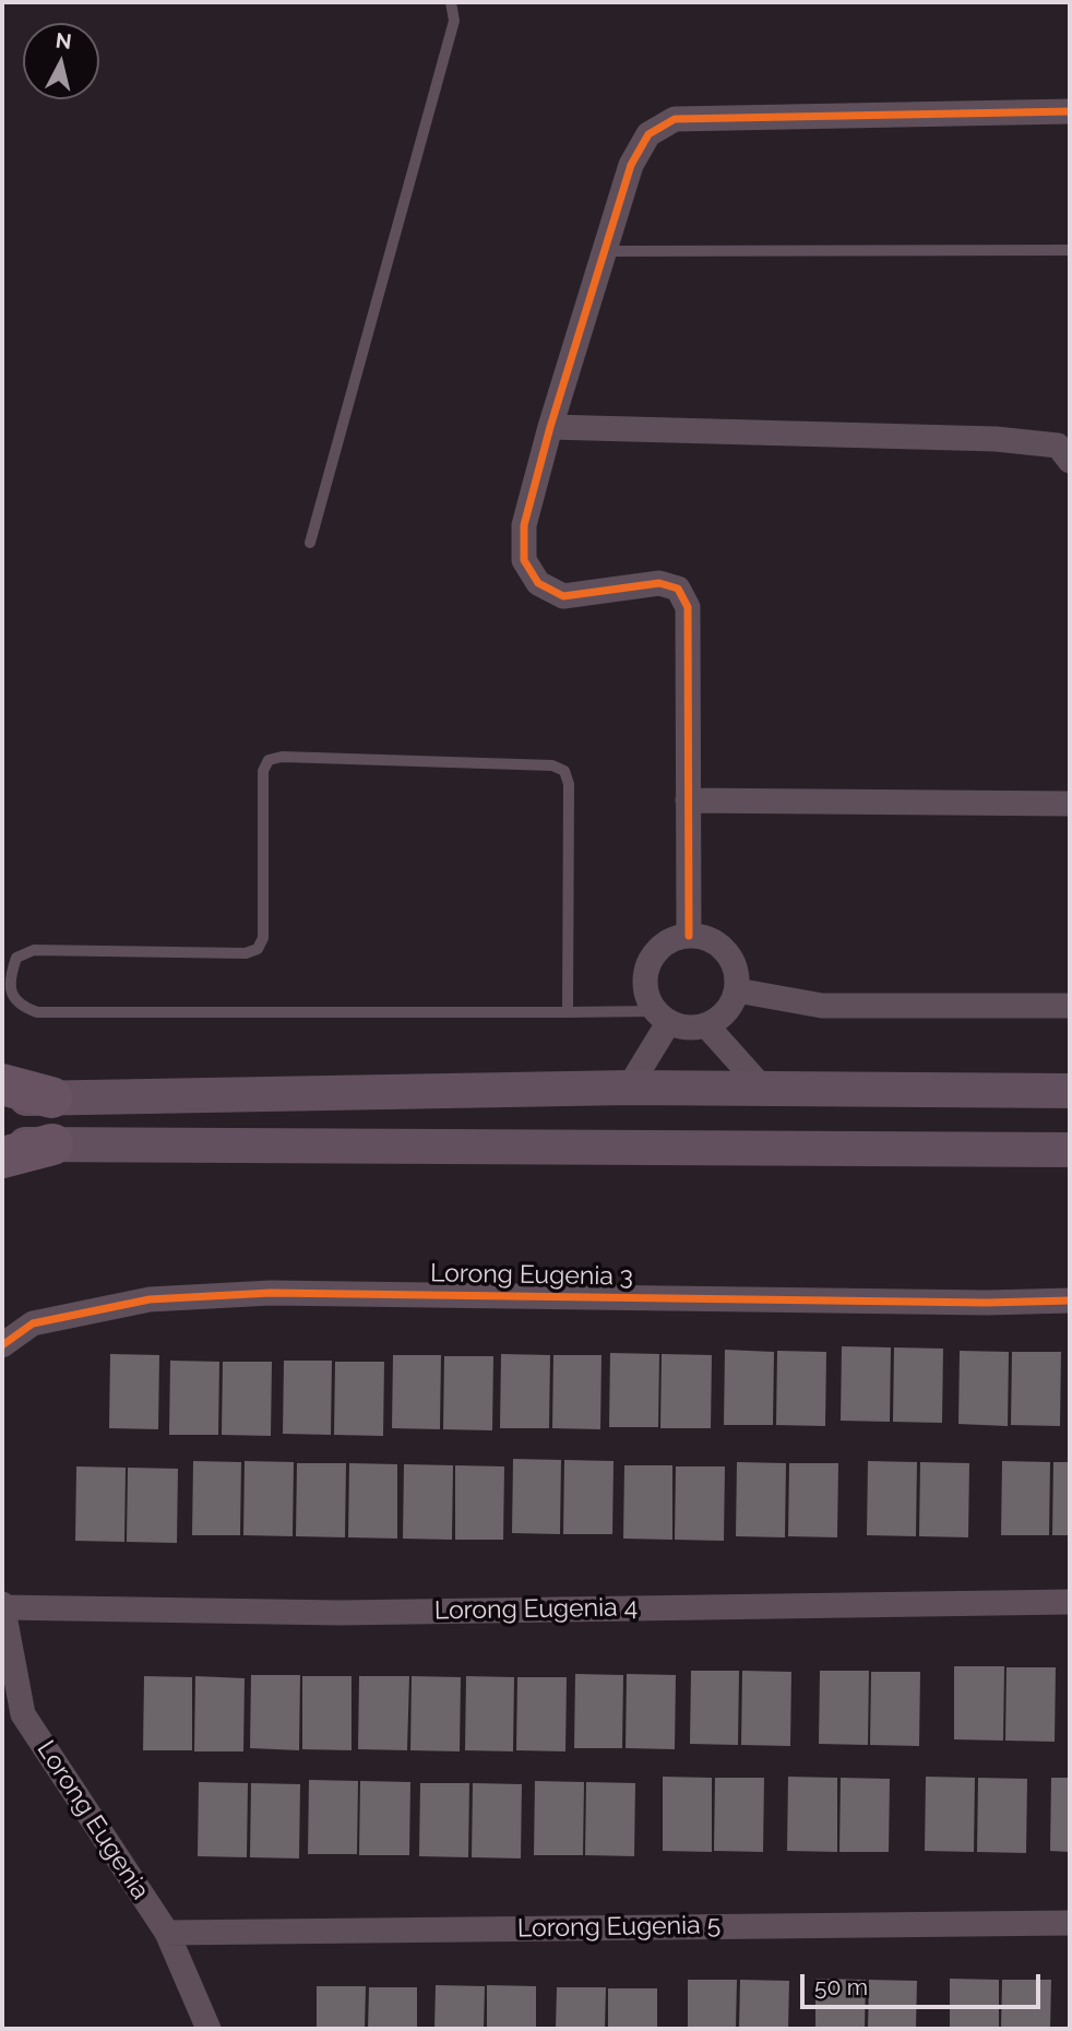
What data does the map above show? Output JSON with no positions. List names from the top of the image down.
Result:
{
  "streets": {
    "street": [
      "Lorong Eugenia 3",
      "Lorong Eugenia 4",
      "Lorong Eugenia",
      "Lorong Eugenia 5"
    ]
  },
  "crossings": [
    ["Lorong Eugenia 4", "Lorong Eugenia"],
    ["Lorong Eugenia", "Lorong Eugenia 5"]
  ],
  "scale_bar": "50 m",
  "north": "top"
}
